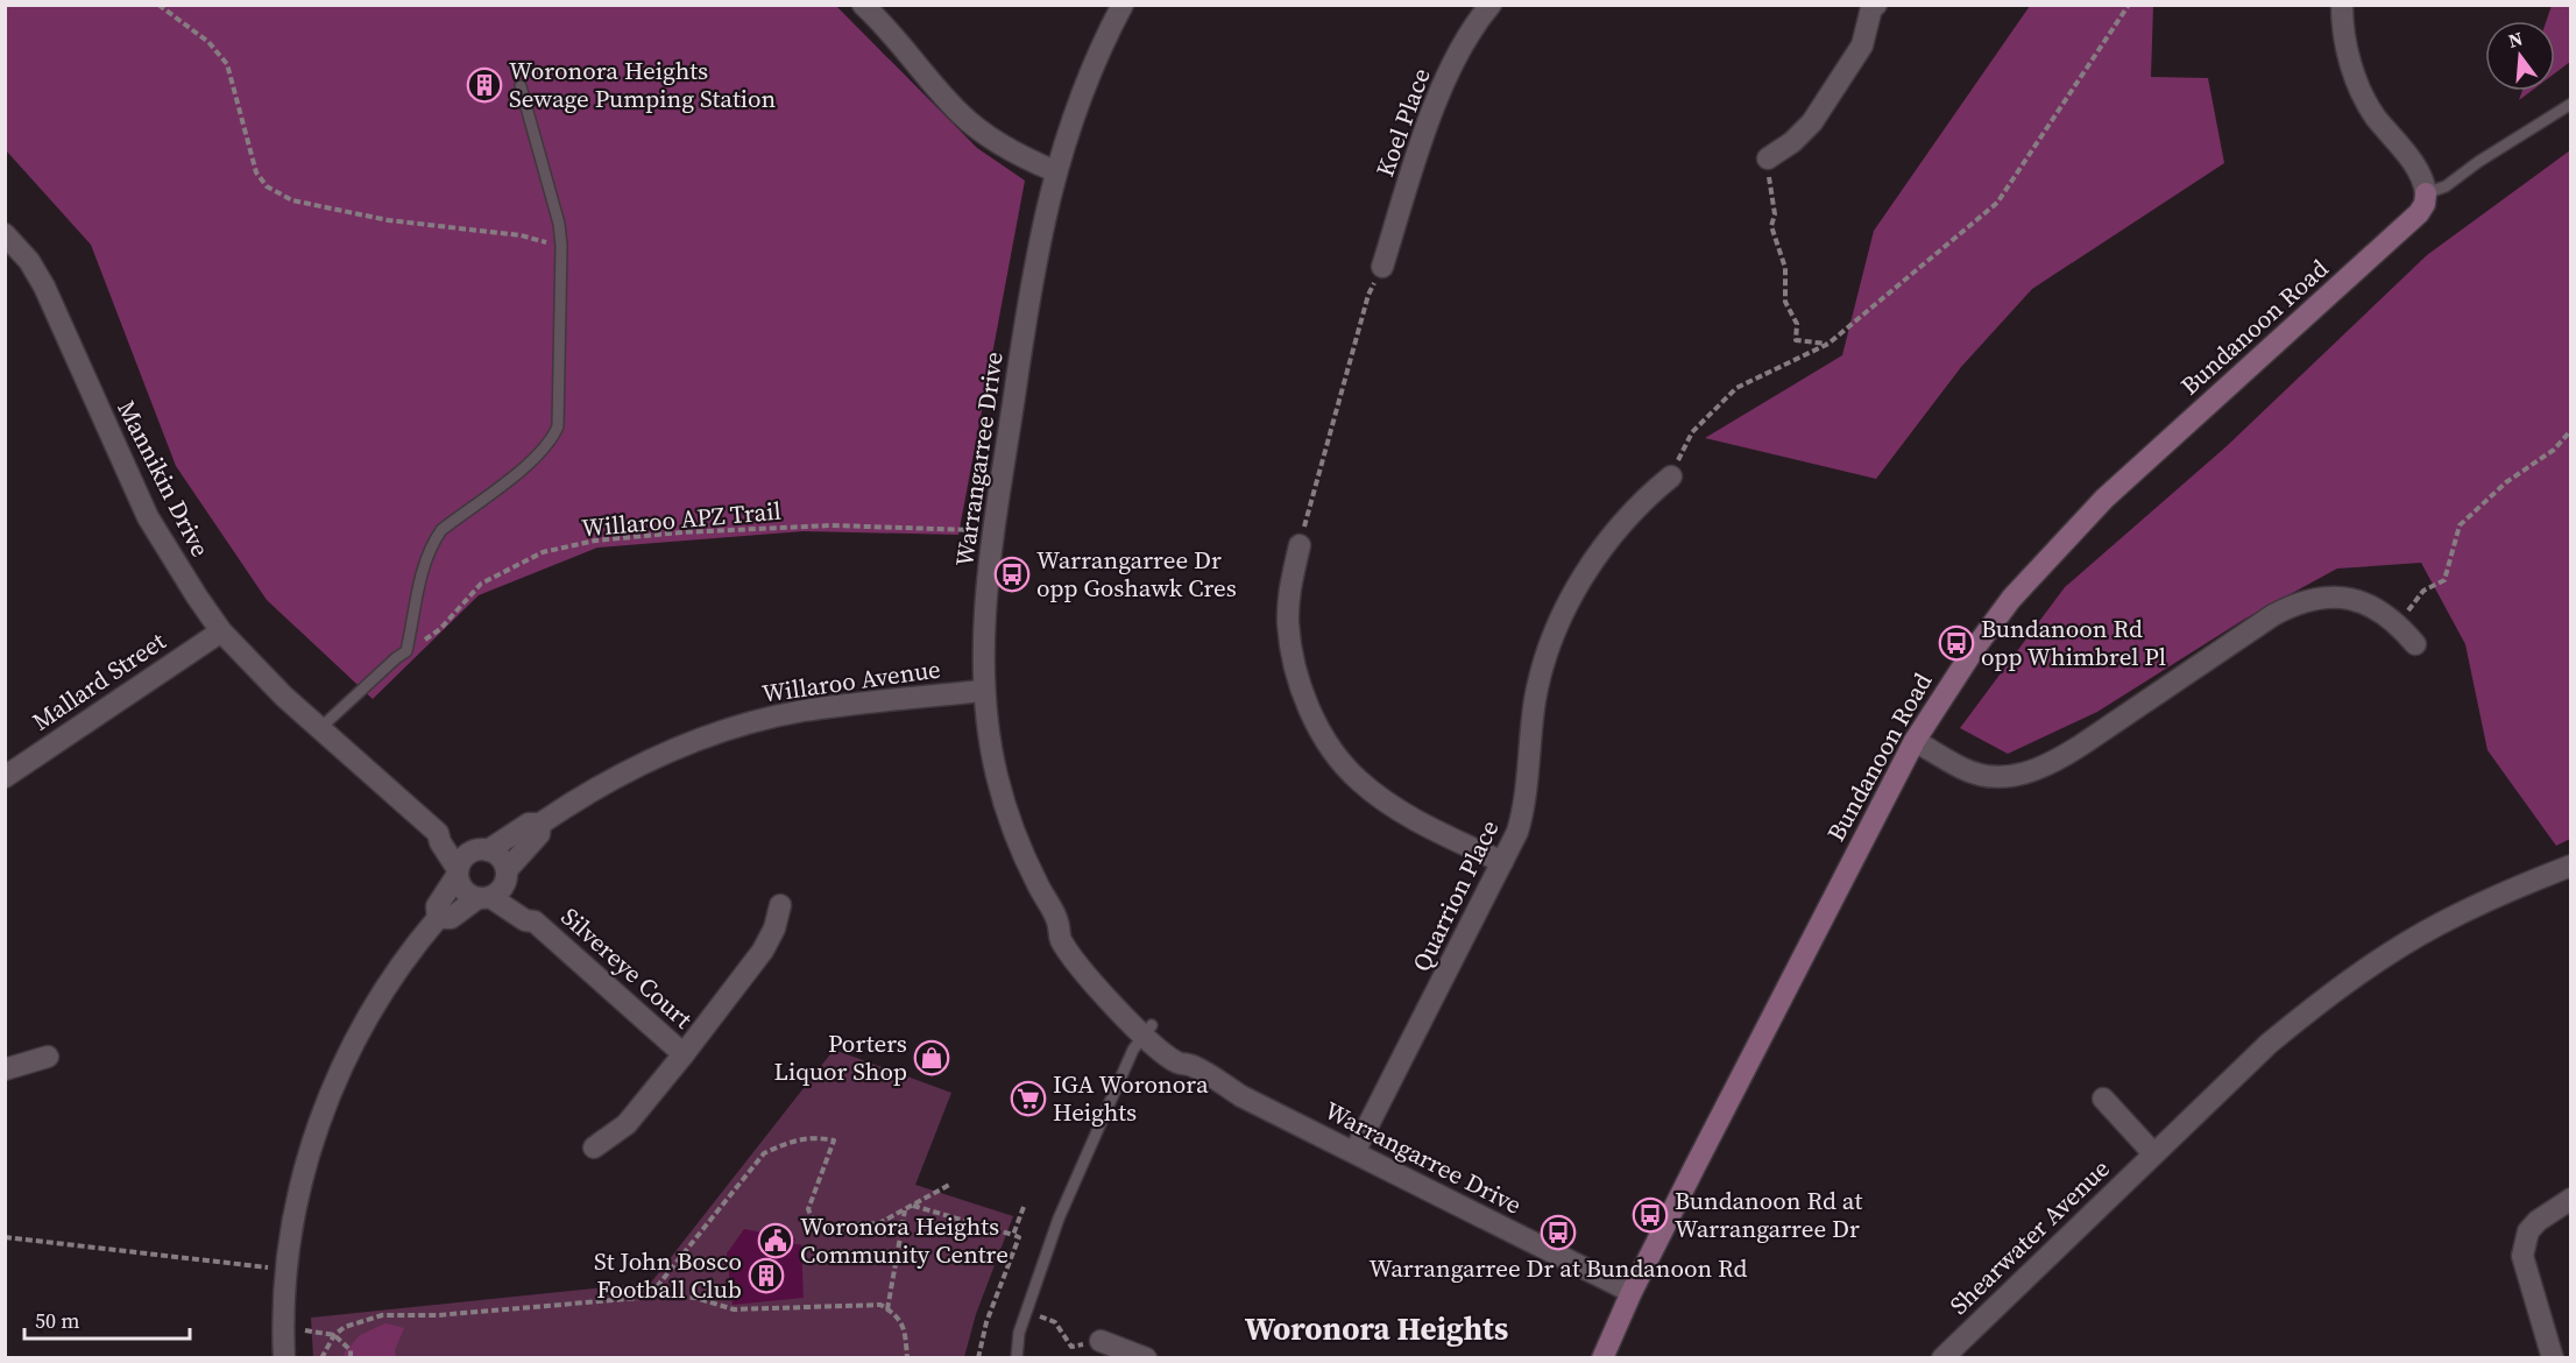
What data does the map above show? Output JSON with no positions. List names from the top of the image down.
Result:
{
  "streets": {
    "street": [
      "Koel Place",
      "Bundanoon Road",
      "Warrangarree Drive",
      "Mannikin Drive",
      "Mallard Street",
      "Willaroo Avenue",
      "Quarrion Place",
      "Silvereye Court",
      "Shearwater Avenue"
    ],
    "path": ["Willaroo APZ Trail"]
  },
  "crossings": [
    ["Bundanoon Road", "Warrangarree Drive"],
    ["Warrangarree Drive", "Willaroo APZ Trail"],
    ["Warrangarree Drive", "Willaroo Avenue"],
    ["Warrangarree Drive", "Quarrion Place"],
    ["Mannikin Drive", "Mallard Street"],
    ["Mannikin Drive", "Willaroo Avenue"],
    ["Mannikin Drive", "Silvereye Court"],
    ["Willaroo Avenue", "Silvereye Court"]
  ],
  "districts": ["Woronora Heights"],
  "places": {
    "building": ["Woronora Heights Sewage Pumping Station", "St John Bosco Football Club"],
    "bus stop": [
      "Warrangarree Dr opp Goshawk Cres",
      "Bundanoon Rd opp Whimbrel Pl",
      "Bundanoon Rd at Warrangarree Dr",
      "Warrangarree Dr at Bundanoon Rd"
    ],
    "shop": ["Porters Liquor Shop"],
    "supermarket": ["IGA Woronora Heights"],
    "public building": ["Woronora Heights Community Centre"]
  },
  "scale_bar": "50 m",
  "north": "top"
}
